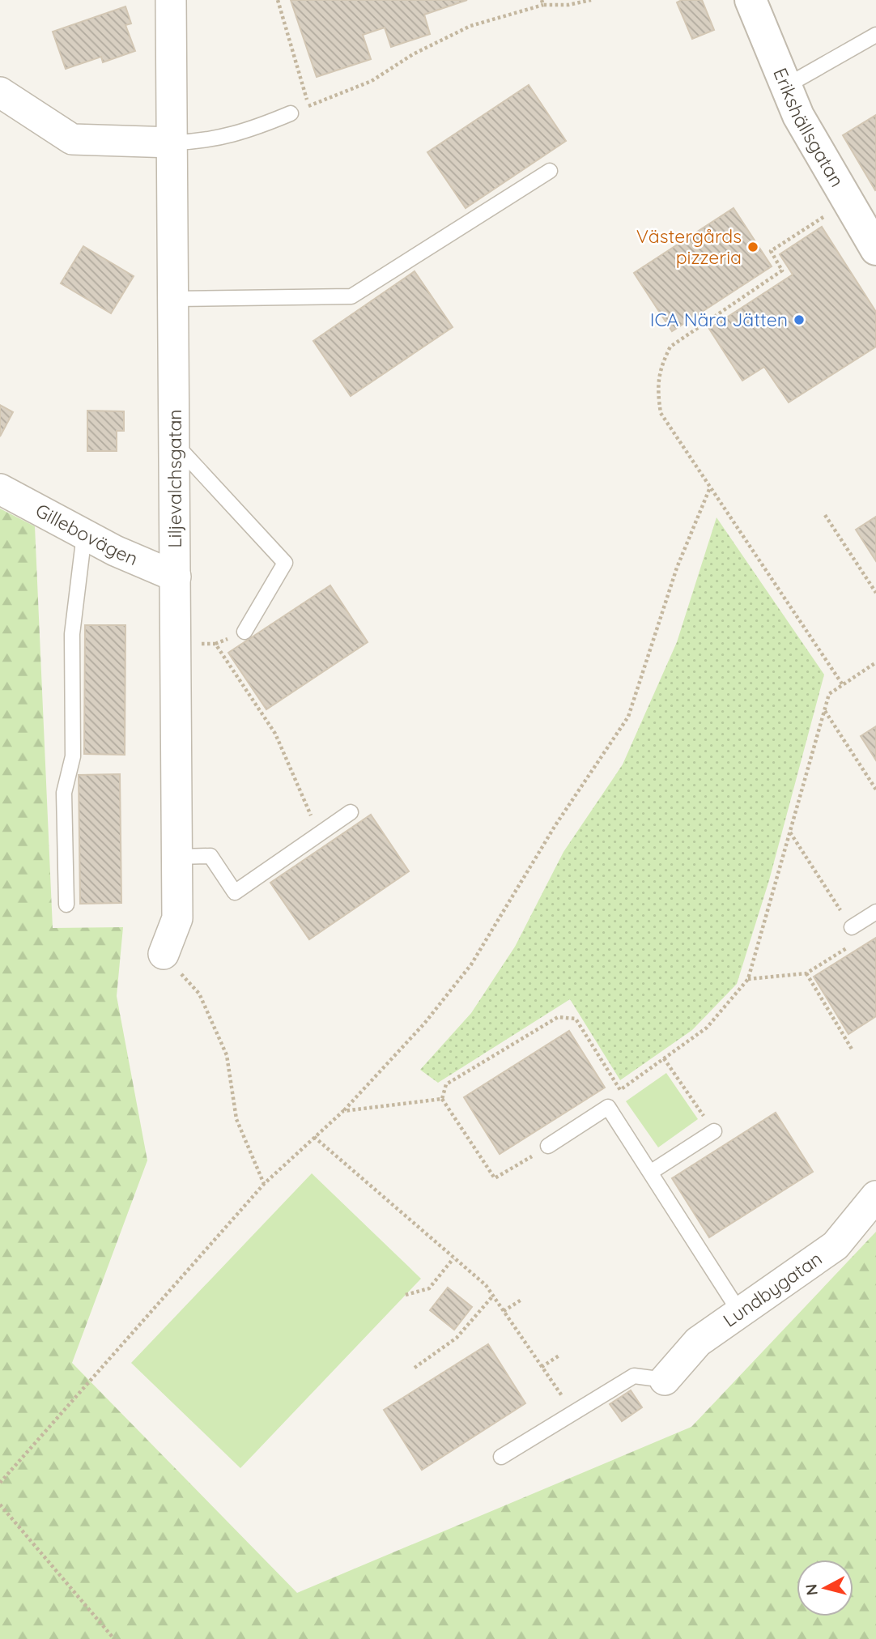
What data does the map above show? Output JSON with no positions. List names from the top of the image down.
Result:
{
  "streets": {
    "street": [
      "Erikshällsgatan",
      "Liljevalchsgatan",
      "Gillebovägen",
      "Lundbygatan"
    ]
  },
  "crossings": [
    ["Liljevalchsgatan", "Gillebovägen"]
  ],
  "places": ["Västergårds pizzeria", "ICA Nära Jätten"],
  "north": "left"
}
